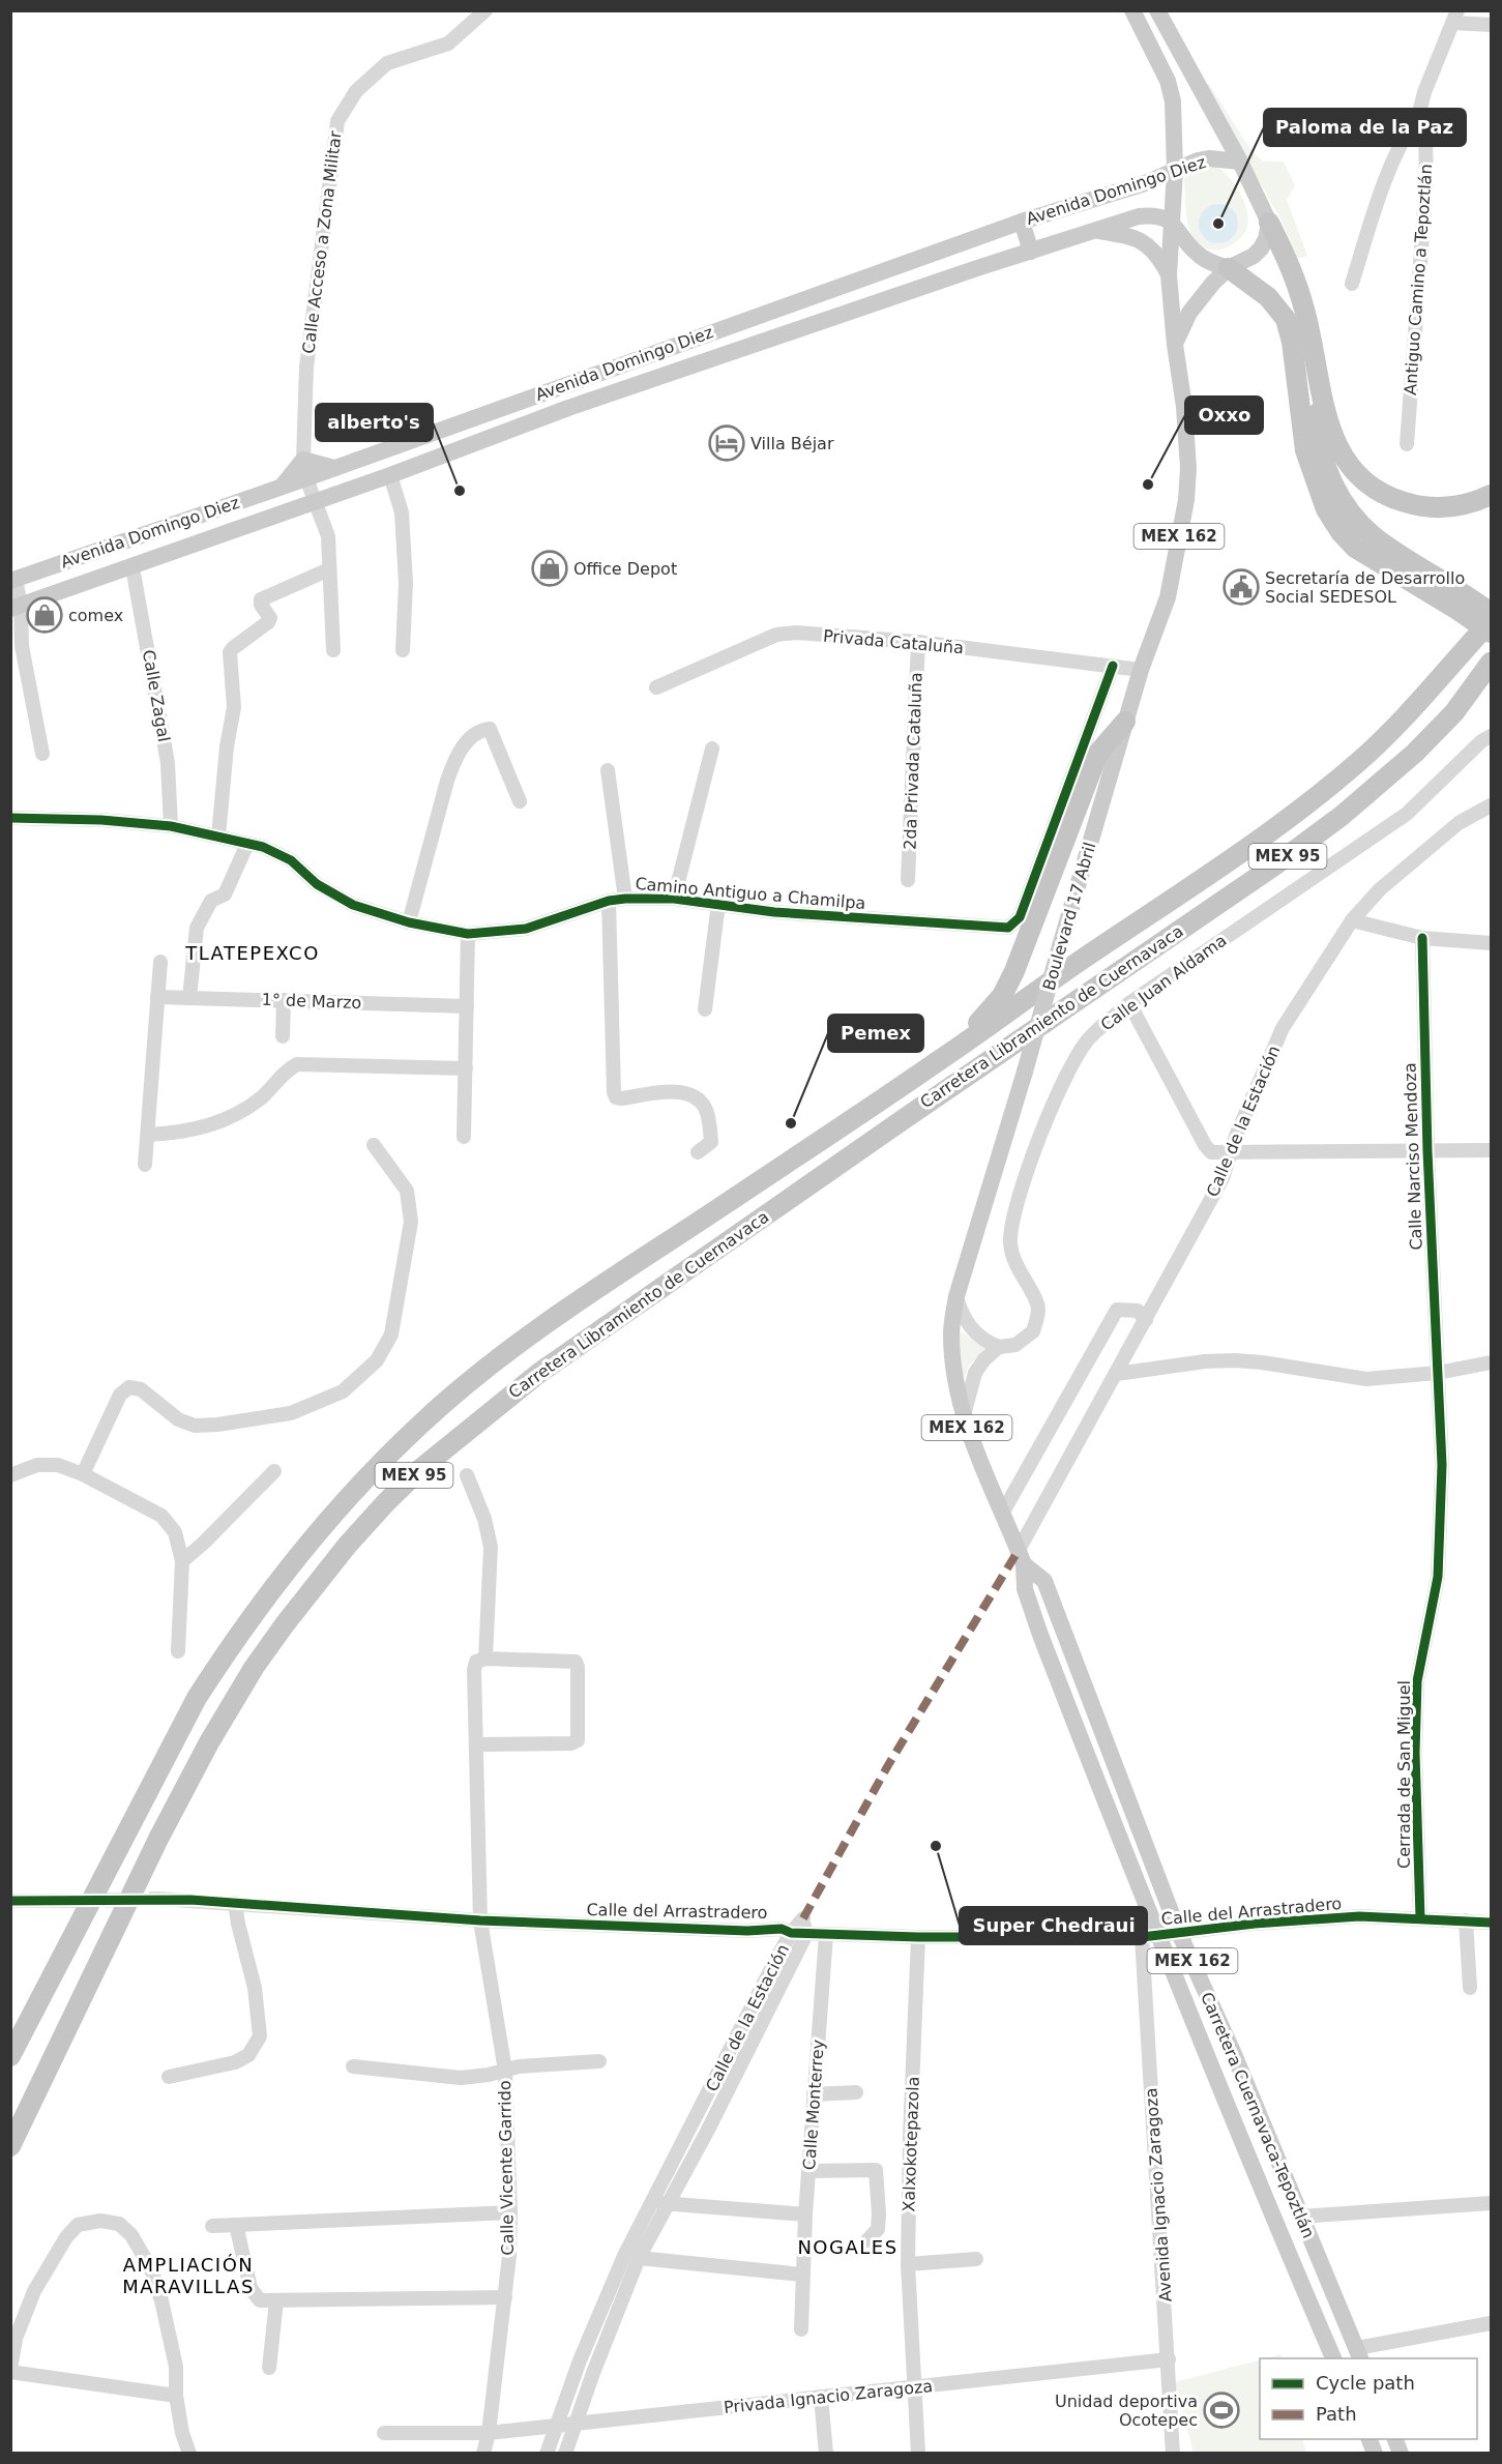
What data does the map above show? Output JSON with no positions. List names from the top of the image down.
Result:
{
  "streets": {
    "highway": ["MEX 95", "Carretera Libramiento de Cuernavaca"],
    "main road": [
      "Avenida Domingo Diez",
      "MEX 162",
      "Boulevard 17 Abril",
      "Carretera Cuernavaca-Tepoztlán"
    ],
    "street": [
      "Calle Acceso a Zona Militar",
      "Antiguo Camino a Tepoztlán",
      "Privada Cataluña",
      "Calle Zagal",
      "2da Privada Cataluña",
      "Camino Antiguo a Chamilpa",
      "Calle Juan Aldama",
      "1° de Marzo",
      "Calle de la Estación",
      "Calle Narciso Mendoza",
      "Cerrada de San Miguel",
      "Calle del Arrastradero",
      "Calle Monterrey",
      "Xalxokotepazola",
      "Calle Vicente Garrido",
      "Avenida Ignacio Zaragoza",
      "Privada Ignacio Zaragoza"
    ]
  },
  "crossings": [
    ["Avenida Domingo Diez", "Calle Acceso a Zona Militar"],
    ["Avenida Domingo Diez", "Calle Zagal"],
    ["Avenida Domingo Diez", "Boulevard 17 Abril"],
    ["Privada Cataluña", "2da Privada Cataluña"],
    ["Privada Cataluña", "Camino Antiguo a Chamilpa"],
    ["Privada Cataluña", "Boulevard 17 Abril"],
    ["Calle Zagal", "Camino Antiguo a Chamilpa"],
    ["MEX 95", "Carretera Libramiento de Cuernavaca"],
    ["Boulevard 17 Abril", "Calle Juan Aldama"],
    ["Boulevard 17 Abril", "Calle de la Estación"],
    ["Boulevard 17 Abril", "Carretera Cuernavaca-Tepoztlán"],
    ["Calle de la Estación", "Calle del Arrastradero"],
    ["Calle de la Estación", "Carretera Cuernavaca-Tepoztlán"],
    ["Calle de la Estación", "Privada Ignacio Zaragoza"],
    ["Calle Narciso Mendoza", "Cerrada de San Miguel"],
    ["Cerrada de San Miguel", "Calle del Arrastradero"],
    ["Calle del Arrastradero", "Calle Monterrey"],
    ["Calle del Arrastradero", "Carretera Cuernavaca-Tepoztlán"],
    ["Calle del Arrastradero", "Xalxokotepazola"],
    ["Calle del Arrastradero", "Calle Vicente Garrido"],
    ["Calle del Arrastradero", "Avenida Ignacio Zaragoza"],
    ["Carretera Cuernavaca-Tepoztlán", "Avenida Ignacio Zaragoza"],
    ["Xalxokotepazola", "Privada Ignacio Zaragoza"],
    ["Calle Vicente Garrido", "Privada Ignacio Zaragoza"],
    ["Avenida Ignacio Zaragoza", "Privada Ignacio Zaragoza"]
  ],
  "districts": ["TLATEPEXCO", "NOGALES", "AMPLIACIÓN MARAVILLAS"],
  "places": {
    "other": [
      "Paloma de la Paz",
      "Oxxo",
      "alberto's",
      "Pemex",
      "Super Chedraui"
    ],
    "hotel": ["Villa Béjar"],
    "shop": ["Office Depot", "comex"],
    "public building": ["Secretaría de Desarrollo Social SEDESOL"],
    "sports": ["Unidad deportiva Ocotepec"]
  },
  "legend": ["Cycle path", "Path"]
}
